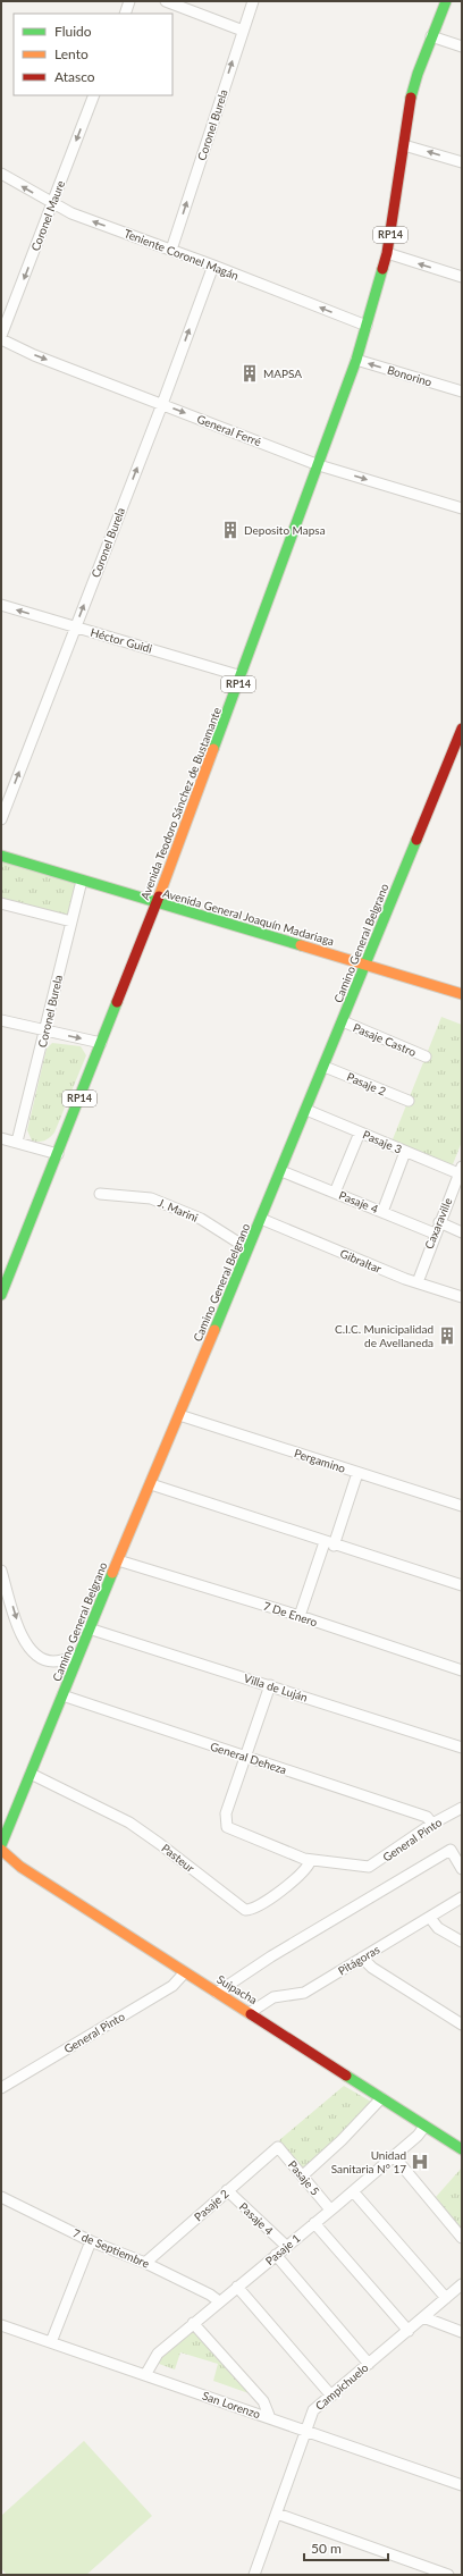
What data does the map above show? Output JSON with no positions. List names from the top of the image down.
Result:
{
  "streets": {
    "main road": [
      "RP14",
      "Avenida Teodoro Sánchez de Bustamante",
      "Avenida General Joaquín Madariaga",
      "Camino General Belgrano",
      "Suipacha"
    ],
    "street": [
      "Coronel Burela",
      "Coronel Maure",
      "Teniente Coronel Magán",
      "Bonorino",
      "General Ferré",
      "Héctor Guidi",
      "Pasaje Castro",
      "Pasaje 2",
      "Pasaje 3",
      "Pasaje 4",
      "J. Marini",
      "Caxaraville",
      "Gibraltar",
      "Pergamino",
      "7 De Enero",
      "Villa de Luján",
      "General Deheza",
      "General Pinto",
      "Pasteur",
      "Pitágoras",
      "Pasaje 5",
      "7 de Septiembre",
      "Pasaje 1",
      "Campichuelo",
      "San Lorenzo"
    ]
  },
  "crossings": [
    ["Coronel Burela", "Teniente Coronel Magán"],
    ["Coronel Burela", "General Ferré"],
    ["Coronel Burela", "Héctor Guidi"],
    ["Coronel Burela", "Avenida General Joaquín Madariaga"],
    ["Coronel Maure", "Teniente Coronel Magán"],
    ["Teniente Coronel Magán", "Avenida Teodoro Sánchez de Bustamante"],
    ["Bonorino", "Avenida Teodoro Sánchez de Bustamante"],
    ["General Ferré", "Avenida Teodoro Sánchez de Bustamante"],
    ["Héctor Guidi", "Avenida Teodoro Sánchez de Bustamante"],
    ["Avenida Teodoro Sánchez de Bustamante", "Avenida General Joaquín Madariaga"],
    ["Avenida General Joaquín Madariaga", "Camino General Belgrano"],
    ["Camino General Belgrano", "Pasaje Castro"],
    ["Camino General Belgrano", "Pasaje 2"],
    ["Camino General Belgrano", "Pasaje 3"],
    ["Camino General Belgrano", "Pasaje 4"],
    ["Camino General Belgrano", "J. Marini"],
    ["Camino General Belgrano", "Gibraltar"],
    ["Camino General Belgrano", "Pergamino"],
    ["Camino General Belgrano", "7 De Enero"],
    ["Camino General Belgrano", "Villa de Luján"],
    ["Camino General Belgrano", "General Deheza"],
    ["Camino General Belgrano", "Pasteur"],
    ["Pasaje 2", "Pasaje 4"],
    ["Pasaje 2", "Pasaje 5"],
    ["Pasaje 2", "7 de Septiembre"],
    ["Pasaje 3", "Caxaraville"],
    ["Pasaje 4", "Caxaraville"],
    ["Pasaje 4", "Pasaje 1"],
    ["Caxaraville", "Gibraltar"],
    ["General Deheza", "General Pinto"],
    ["General Pinto", "Pasteur"],
    ["General Pinto", "Suipacha"],
    ["Pitágoras", "Suipacha"],
    ["Suipacha", "Pasaje 1"],
    ["Pasaje 5", "Pasaje 1"],
    ["7 de Septiembre", "Pasaje 1"],
    ["Pasaje 1", "San Lorenzo"],
    ["Campichuelo", "San Lorenzo"]
  ],
  "one_way": [
    "Coronel Burela",
    "Coronel Maure",
    "Teniente Coronel Magán",
    "Bonorino",
    "General Ferré"
  ],
  "places": {
    "building": ["MAPSA", "Deposito Mapsa", "C.I.C. Municipalidad de Avellaneda"],
    "hospital": ["Unidad Sanitaria N° 17"]
  },
  "legend": ["Fluido", "Lento", "Atasco"],
  "scale_bar": "50 m"
}
